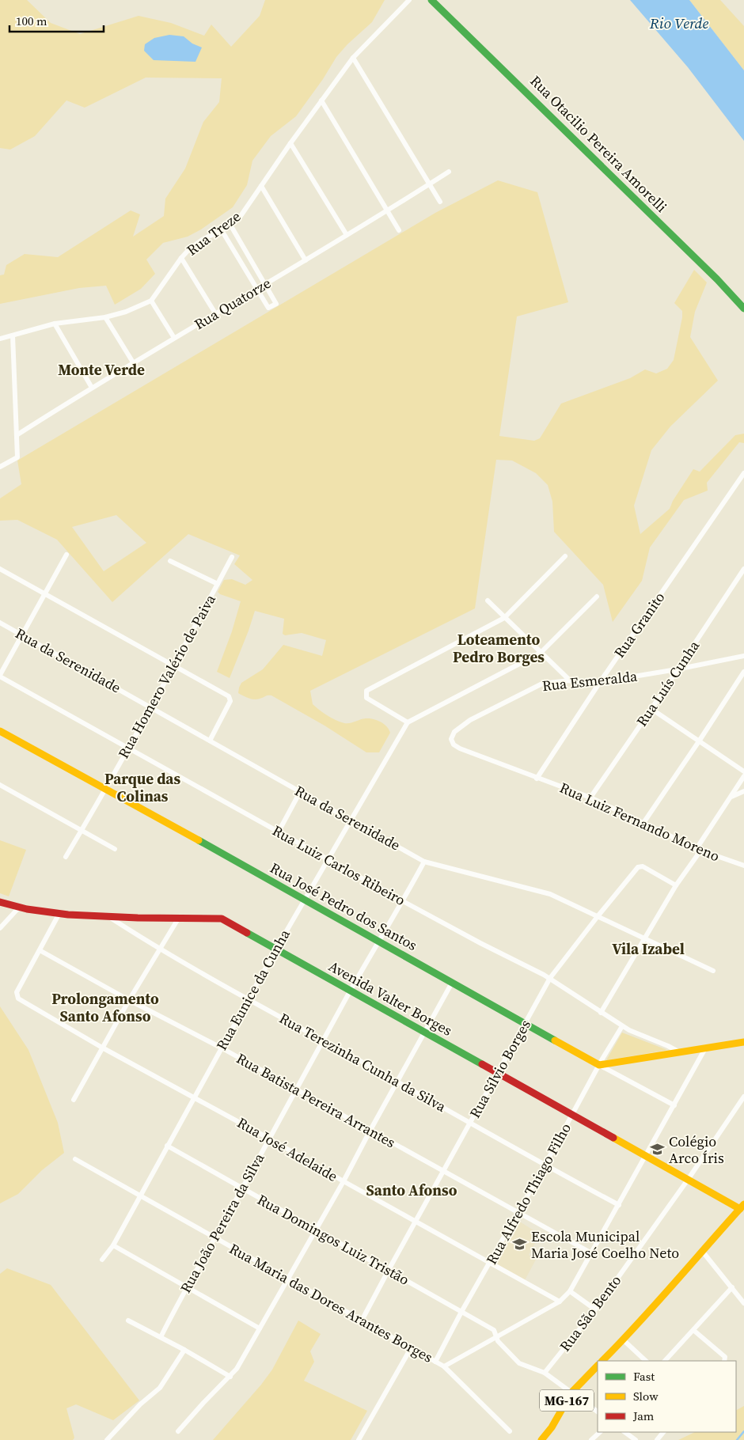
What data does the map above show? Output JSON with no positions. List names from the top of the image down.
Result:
{
  "streets": {
    "street": [
      "Rua Otacilio Pereira Amorelli",
      "Rua Treze",
      "Rua Quatorze",
      "Rua Granito",
      "Rua da Serenidade",
      "Rua Homero Valério de Paiva",
      "Rua Esmeralda",
      "Rua Luís Cunha",
      "Rua Luiz Fernando Moreno",
      "Rua Luiz Carlos Ribeiro",
      "Rua José Pedro dos Santos",
      "Rua Eunice da Cunha",
      "Avenida Valter Borges",
      "Rua Terezinha Cunha da Silva",
      "Rua Sílvio Borges",
      "Rua Batista Pereira Arrantes",
      "Rua José Adelaide",
      "Rua Alfredo Thiago Filho",
      "Rua João Pereira da Silva",
      "Rua Domingos Luiz Tristão",
      "Rua Maria das Dores Arantes Borges",
      "Rua São Bento",
      "MG-167"
    ]
  },
  "crossings": [
    ["Rua Granito", "Rua Esmeralda"],
    ["Rua Granito", "Rua Luiz Fernando Moreno"],
    ["Rua da Serenidade", "Rua Homero Valério de Paiva"],
    ["Rua da Serenidade", "Rua Eunice da Cunha"],
    ["Rua da Serenidade", "Rua Sílvio Borges"],
    ["Rua da Serenidade", "Rua João Pereira da Silva"],
    ["Rua Homero Valério de Paiva", "Rua Luiz Carlos Ribeiro"],
    ["Rua Homero Valério de Paiva", "Rua José Pedro dos Santos"],
    ["Rua Esmeralda", "Rua Luís Cunha"],
    ["Rua Esmeralda", "Rua Luiz Fernando Moreno"],
    ["Rua Luís Cunha", "Rua Luiz Fernando Moreno"],
    ["Rua Luiz Carlos Ribeiro", "Rua Eunice da Cunha"],
    ["Rua Luiz Carlos Ribeiro", "Rua Sílvio Borges"],
    ["Rua Luiz Carlos Ribeiro", "Rua Alfredo Thiago Filho"],
    ["Rua Luiz Carlos Ribeiro", "Rua João Pereira da Silva"],
    ["Rua José Pedro dos Santos", "Rua Eunice da Cunha"],
    ["Rua José Pedro dos Santos", "Rua Sílvio Borges"],
    ["Rua José Pedro dos Santos", "Rua Alfredo Thiago Filho"],
    ["Rua José Pedro dos Santos", "Rua João Pereira da Silva"],
    ["Rua Eunice da Cunha", "Avenida Valter Borges"],
    ["Rua Eunice da Cunha", "Rua Terezinha Cunha da Silva"],
    ["Rua Eunice da Cunha", "Rua Batista Pereira Arrantes"],
    ["Rua Eunice da Cunha", "Rua José Adelaide"],
    ["Rua Eunice da Cunha", "Rua Domingos Luiz Tristão"],
    ["Rua Eunice da Cunha", "Rua Maria das Dores Arantes Borges"],
    ["Avenida Valter Borges", "Rua Terezinha Cunha da Silva"],
    ["Avenida Valter Borges", "Rua Sílvio Borges"],
    ["Avenida Valter Borges", "Rua Alfredo Thiago Filho"],
    ["Avenida Valter Borges", "Rua João Pereira da Silva"],
    ["Avenida Valter Borges", "Rua São Bento"],
    ["Rua Terezinha Cunha da Silva", "Rua Sílvio Borges"],
    ["Rua Terezinha Cunha da Silva", "Rua Alfredo Thiago Filho"],
    ["Rua Terezinha Cunha da Silva", "Rua João Pereira da Silva"],
    ["Rua Sílvio Borges", "Rua Batista Pereira Arrantes"],
    ["Rua Sílvio Borges", "Rua José Adelaide"],
    ["Rua Sílvio Borges", "Rua Domingos Luiz Tristão"],
    ["Rua Sílvio Borges", "Rua Maria das Dores Arantes Borges"],
    ["Rua Batista Pereira Arrantes", "Rua José Adelaide"],
    ["Rua Batista Pereira Arrantes", "Rua Alfredo Thiago Filho"],
    ["Rua Batista Pereira Arrantes", "Rua João Pereira da Silva"],
    ["Rua José Adelaide", "Rua Alfredo Thiago Filho"],
    ["Rua José Adelaide", "Rua João Pereira da Silva"],
    ["Rua Alfredo Thiago Filho", "Rua Domingos Luiz Tristão"],
    ["Rua Alfredo Thiago Filho", "Rua Maria das Dores Arantes Borges"],
    ["Rua João Pereira da Silva", "Rua Domingos Luiz Tristão"],
    ["Rua João Pereira da Silva", "Rua Maria das Dores Arantes Borges"],
    ["Rua Domingos Luiz Tristão", "Rua São Bento"],
    ["Rua Domingos Luiz Tristão", "MG-167"]
  ],
  "districts": [
    "Monte Verde",
    "Loteamento Pedro Borges",
    "Parque das Colinas",
    "Vila Izabel",
    "Prolongamento Santo Afonso",
    "Santo Afonso"
  ],
  "water": ["Rio Verde"],
  "places": {
    "school or university": ["Colégio Arco Íris", "Escola Municipal Maria José Coelho Neto"]
  },
  "legend": ["Fast", "Slow", "Jam"],
  "scale_bar": "100 m"
}
